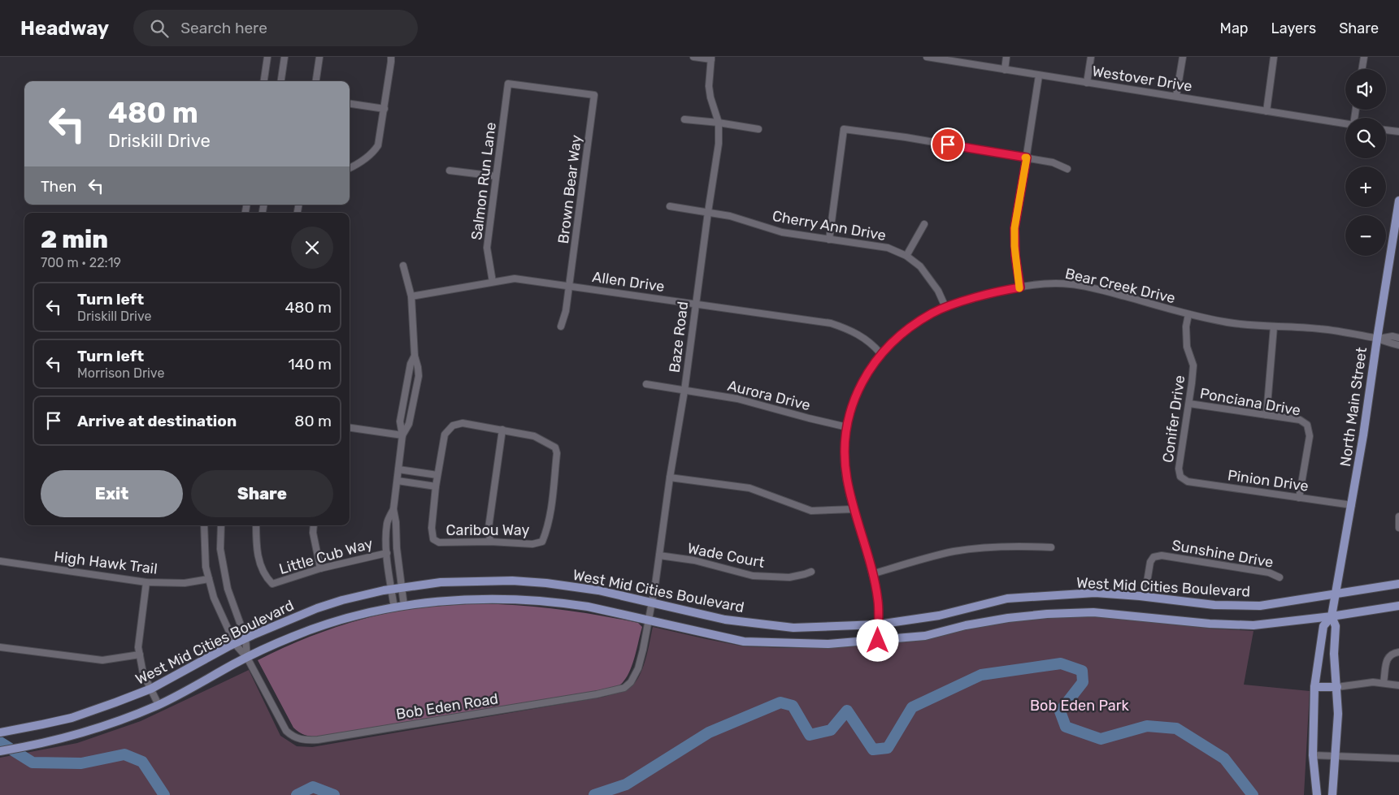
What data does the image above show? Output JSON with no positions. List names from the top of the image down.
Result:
{
  "streets": {
    "main road": ["North Main Street", "West Mid Cities Boulevard"],
    "street": [
      "Westover Drive",
      "Salmon Run Lane",
      "Brown Bear Way",
      "Cherry Ann Drive",
      "Allen Drive",
      "Bear Creek Drive",
      "Baze Road",
      "Aurora Drive",
      "Ponciana Drive",
      "Conifer Drive",
      "Pinion Drive",
      "Caribou Way",
      "Sunshine Drive",
      "Wade Court",
      "Little Cub Way",
      "High Hawk Trail",
      "Bob Eden Road"
    ]
  },
  "crossings": [
    ["Salmon Run Lane", "Brown Bear Way"],
    ["Salmon Run Lane", "Allen Drive"],
    ["Brown Bear Way", "Allen Drive"],
    ["Cherry Ann Drive", "Bear Creek Drive"],
    ["Cherry Ann Drive", "Baze Road"],
    ["Allen Drive", "Bear Creek Drive"],
    ["Allen Drive", "Baze Road"],
    ["Bear Creek Drive", "Aurora Drive"],
    ["Bear Creek Drive", "North Main Street"],
    ["Bear Creek Drive", "Conifer Drive"],
    ["Bear Creek Drive", "West Mid Cities Boulevard"],
    ["Baze Road", "Aurora Drive"],
    ["Baze Road", "Wade Court"],
    ["Baze Road", "West Mid Cities Boulevard"],
    ["Baze Road", "Bob Eden Road"],
    ["Ponciana Drive", "Conifer Drive"],
    ["Ponciana Drive", "Pinion Drive"],
    ["North Main Street", "Pinion Drive"],
    ["North Main Street", "West Mid Cities Boulevard"],
    ["Conifer Drive", "Pinion Drive"],
    ["Sunshine Drive", "West Mid Cities Boulevard"],
    ["West Mid Cities Boulevard", "Bob Eden Road"]
  ],
  "parks": ["Bob Eden Park"],
  "page": {
    "header": "Headway",
    "search": "Search here",
    "nav": ["Map", "Layers", "Share"],
    "map_buttons": ["+", "−"],
    "turn": ["480 m", "Driskill Drive"],
    "then": "Then",
    "heading": ["2 min", "700 m · 22:19"],
    "list": [
      {
        "name": "Turn left",
        "note": "Driskill Drive",
        "value": "480 m"
      },
      {
        "name": "Turn left",
        "note": "Morrison Drive",
        "value": "140 m"
      },
      {
        "name": "Arrive at destination",
        "value": "80 m"
      }
    ],
    "buttons": ["Exit", "Share"]
  }
}
